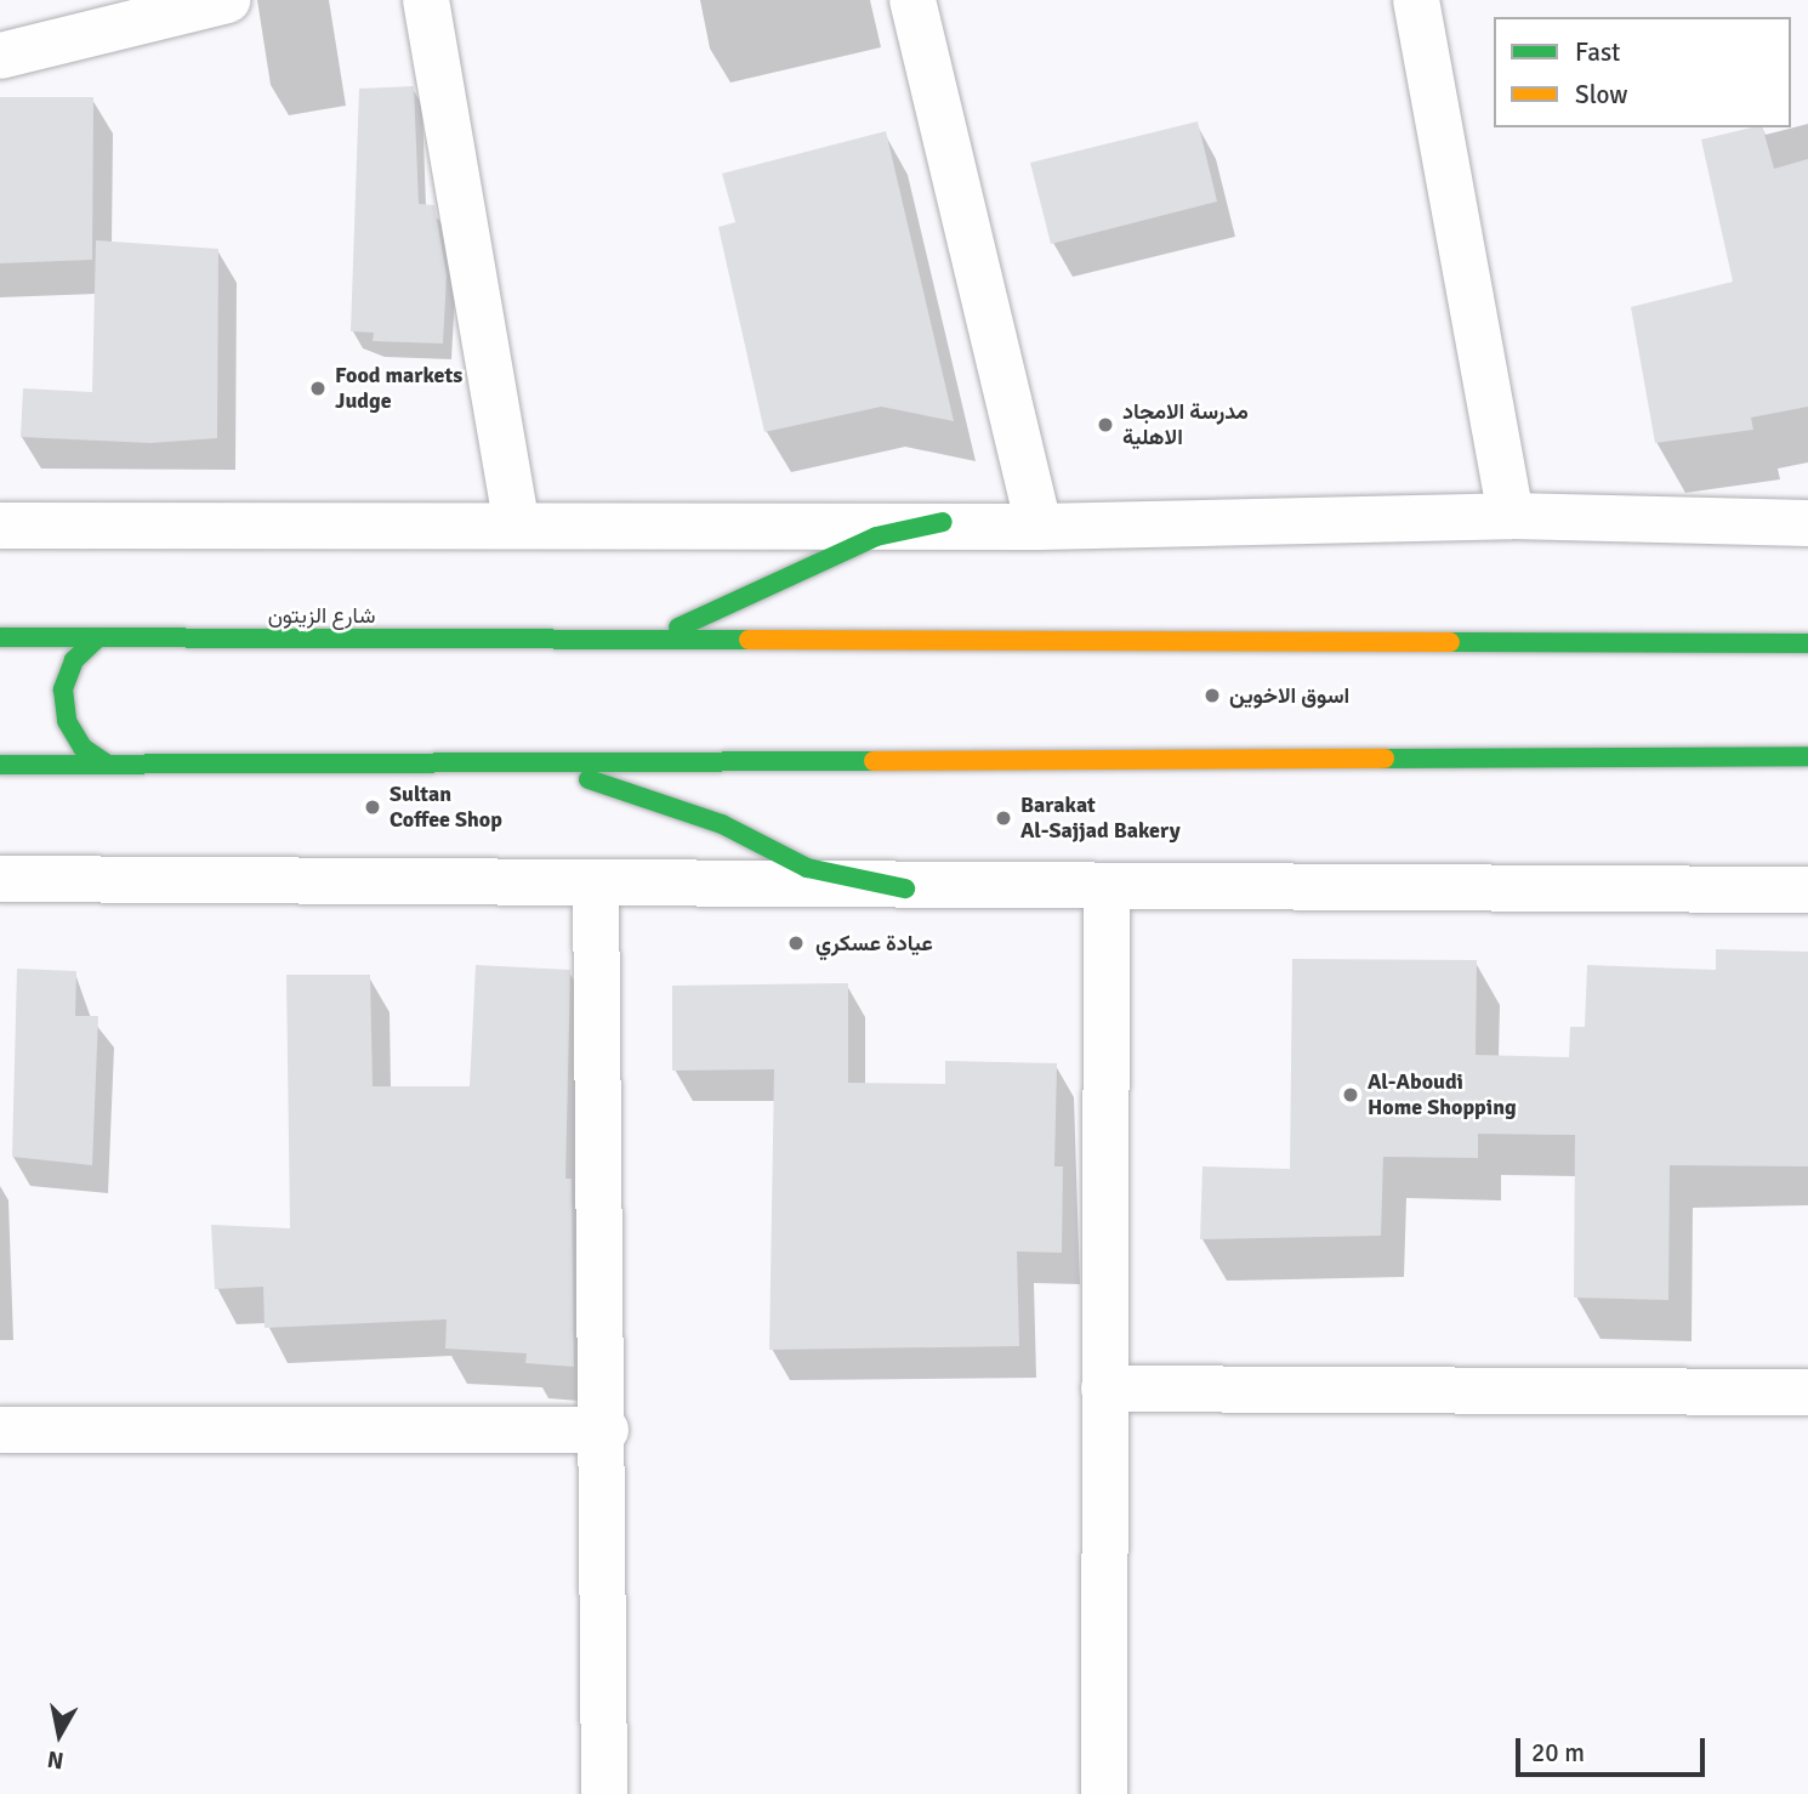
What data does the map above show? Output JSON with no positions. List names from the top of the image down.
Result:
{
  "streets": {
    "main road": ["شارع الزيتون"]
  },
  "places": [
    "Food markets Judge",
    "مدرسة الامجاد الاهلية",
    "اسوق الاخوين",
    "Sultan Coffee Shop",
    "Barakat Al-Sajjad Bakery",
    "عيادة عسكري",
    "Al-Aboudi Home Shopping"
  ],
  "legend": ["Fast", "Slow"],
  "scale_bar": "20 m",
  "north": "bottom"
}
